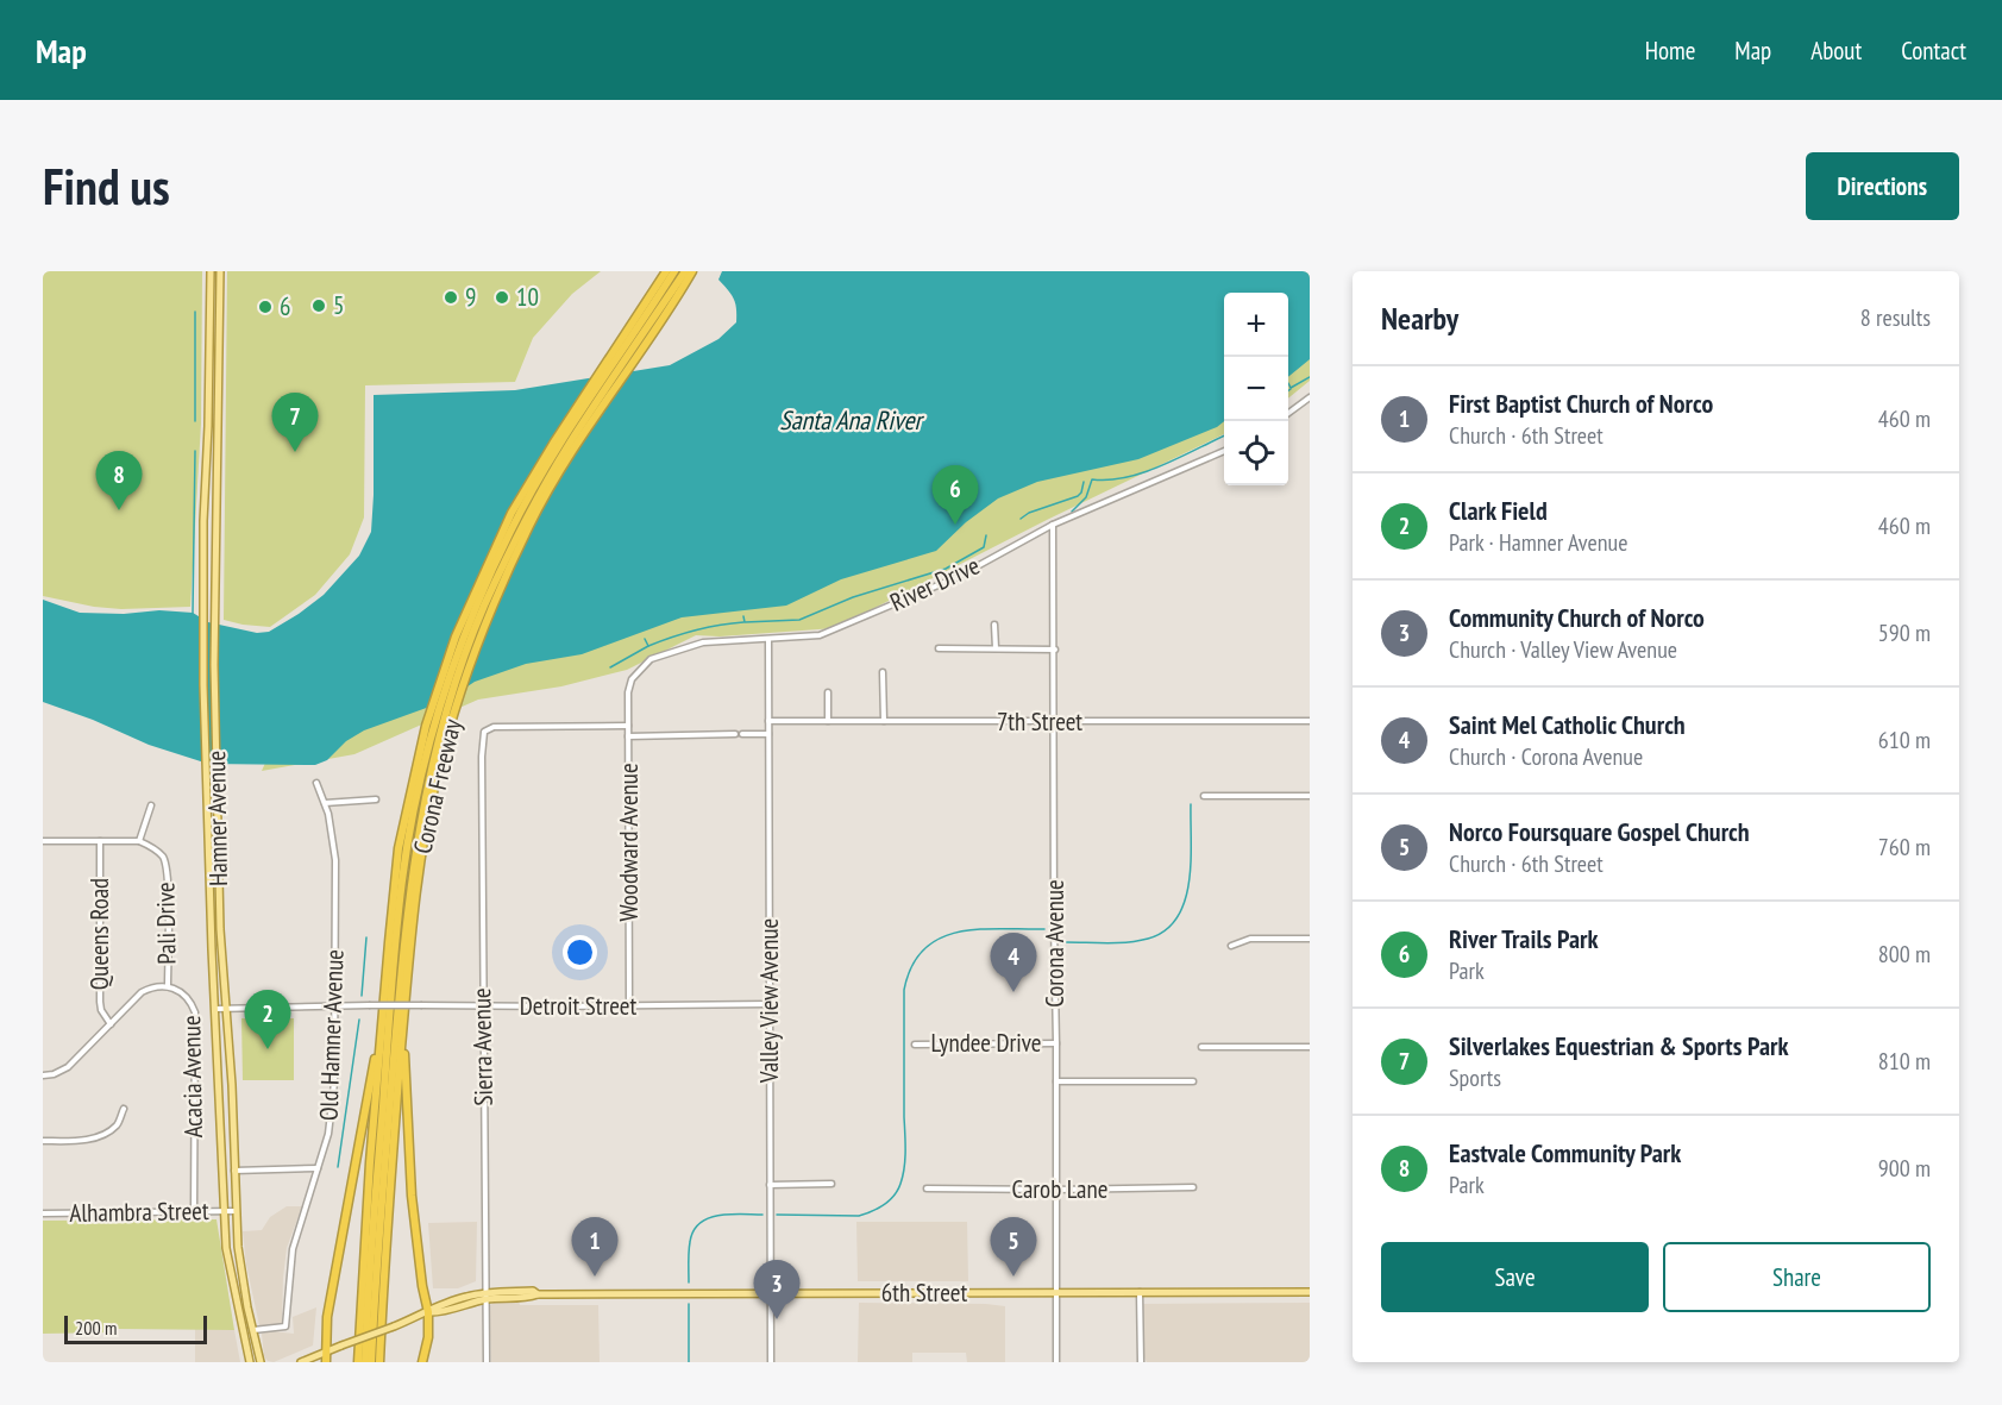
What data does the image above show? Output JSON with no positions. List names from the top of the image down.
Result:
{
  "streets": {
    "highway": ["Corona Freeway"],
    "main road": ["Hamner Avenue", "6th Street"],
    "street": [
      "River Drive",
      "7th Street",
      "Woodward Avenue",
      "Pali Drive",
      "Queens Road",
      "Corona Avenue",
      "Valley View Avenue",
      "Detroit Street",
      "Old Hamner Avenue",
      "Lyndee Drive",
      "Sierra Avenue",
      "Acacia Avenue",
      "Carob Lane",
      "Alhambra Street"
    ]
  },
  "crossings": [
    ["River Drive", "Woodward Avenue"],
    ["River Drive", "Corona Avenue"],
    ["River Drive", "Valley View Avenue"],
    ["7th Street", "Corona Avenue"],
    ["7th Street", "Valley View Avenue"],
    ["Hamner Avenue", "Detroit Street"],
    ["Hamner Avenue", "Old Hamner Avenue"],
    ["Hamner Avenue", "Alhambra Street"],
    ["Woodward Avenue", "Detroit Street"],
    ["Woodward Avenue", "Sierra Avenue"],
    ["Pali Drive", "Acacia Avenue"],
    ["Queens Road", "Acacia Avenue"],
    ["Corona Avenue", "Lyndee Drive"],
    ["Corona Avenue", "Carob Lane"],
    ["Corona Avenue", "6th Street"],
    ["Valley View Avenue", "Detroit Street"],
    ["Valley View Avenue", "6th Street"],
    ["Detroit Street", "Old Hamner Avenue"],
    ["Detroit Street", "Sierra Avenue"],
    ["Sierra Avenue", "6th Street"],
    ["Acacia Avenue", "Alhambra Street"]
  ],
  "water": ["Santa Ana River"],
  "places": [
    "9",
    "10",
    "5",
    "6"
  ],
  "scale_bar": "200 m",
  "page": {
    "header": "Map",
    "nav": [
      "Home",
      "Map",
      "About",
      "Contact"
    ],
    "buttons": [
      "Directions",
      ["Save", "Share"]
    ],
    "title": "Find us",
    "heading": ["Nearby", "8 results"],
    "map_buttons": ["+", "−"],
    "list": [
      {
        "mark": "1",
        "name": "First Baptist Church of Norco",
        "note": "Church · 6th Street",
        "value": "460 m"
      },
      {
        "mark": "2",
        "name": "Clark Field",
        "note": "Park · Hamner Avenue",
        "value": "460 m"
      },
      {
        "mark": "3",
        "name": "Community Church of Norco",
        "note": "Church · Valley View Avenue",
        "value": "590 m"
      },
      {
        "mark": "4",
        "name": "Saint Mel Catholic Church",
        "note": "Church · Corona Avenue",
        "value": "610 m"
      },
      {
        "mark": "5",
        "name": "Norco Foursquare Gospel Church",
        "note": "Church · 6th Street",
        "value": "760 m"
      },
      {
        "mark": "6",
        "name": "River Trails Park",
        "note": "Park",
        "value": "800 m"
      },
      {
        "mark": "7",
        "name": "Silverlakes Equestrian & Sports Park",
        "note": "Sports",
        "value": "810 m"
      },
      {
        "mark": "8",
        "name": "Eastvale Community Park",
        "note": "Park",
        "value": "900 m"
      }
    ],
    "pins": [
      "7",
      "8",
      "6",
      "4",
      "2",
      "1",
      "5",
      "3"
    ],
    "scale": "200 m"
  }
}
